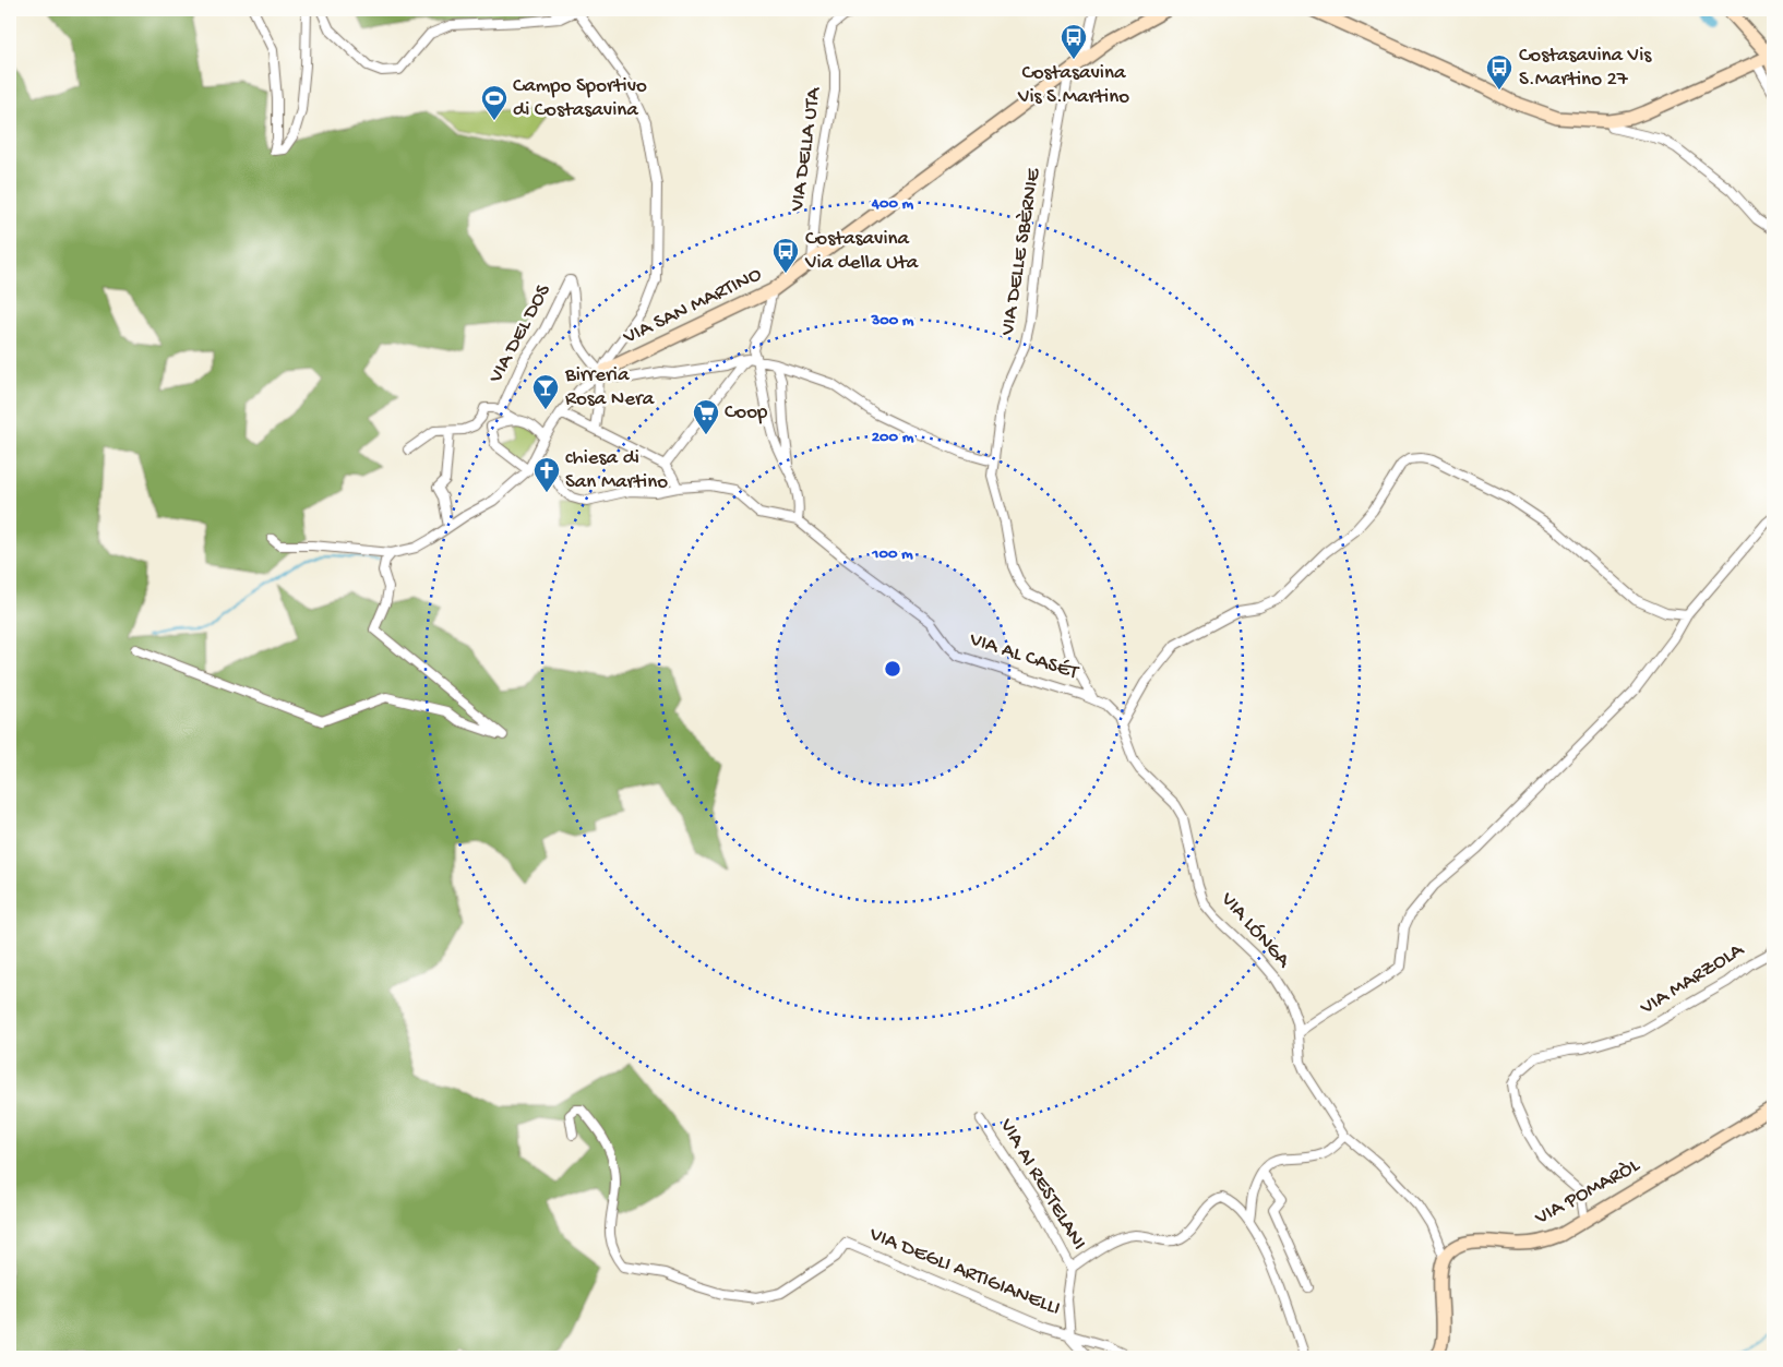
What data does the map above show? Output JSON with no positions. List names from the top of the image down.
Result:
{
  "streets": {
    "street": [
      "VIA DELLA UTA",
      "VIA DELLE SBÈRNIE",
      "VIA SAN MARTINO",
      "VIA DEL DOS",
      "VIA AL CASÉT",
      "VIA LÓNGA",
      "VIA MARZOLA",
      "VIA AI RESTELANI",
      "VIA POMARÒL",
      "VIA DEGLI ARTIGIANELLI"
    ]
  },
  "crossings": [
    ["VIA DELLA UTA", "VIA SAN MARTINO"],
    ["VIA DELLE SBÈRNIE", "VIA SAN MARTINO"],
    ["VIA DELLE SBÈRNIE", "VIA AL CASÉT"],
    ["VIA DELLE SBÈRNIE", "VIA LÓNGA"],
    ["VIA SAN MARTINO", "VIA DEL DOS"],
    ["VIA AL CASÉT", "VIA LÓNGA"],
    ["VIA LÓNGA", "VIA POMARÒL"],
    ["VIA MARZOLA", "VIA POMARÒL"],
    ["VIA AI RESTELANI", "VIA DEGLI ARTIGIANELLI"]
  ],
  "places": {
    "bus stop": ["Costasavina Vis S.Martino", "Costasavina Vis S.Martino 27", "Costasavina Via della Uta"],
    "sports": ["Campo Sportivo di Costasavina"],
    "bar": ["Birreria Rosa Nera"],
    "supermarket": ["Coop"],
    "church": ["chiesa di San Martino"]
  },
  "rings": [
    "400 m",
    "300 m",
    "200 m",
    "100 m"
  ]
}
